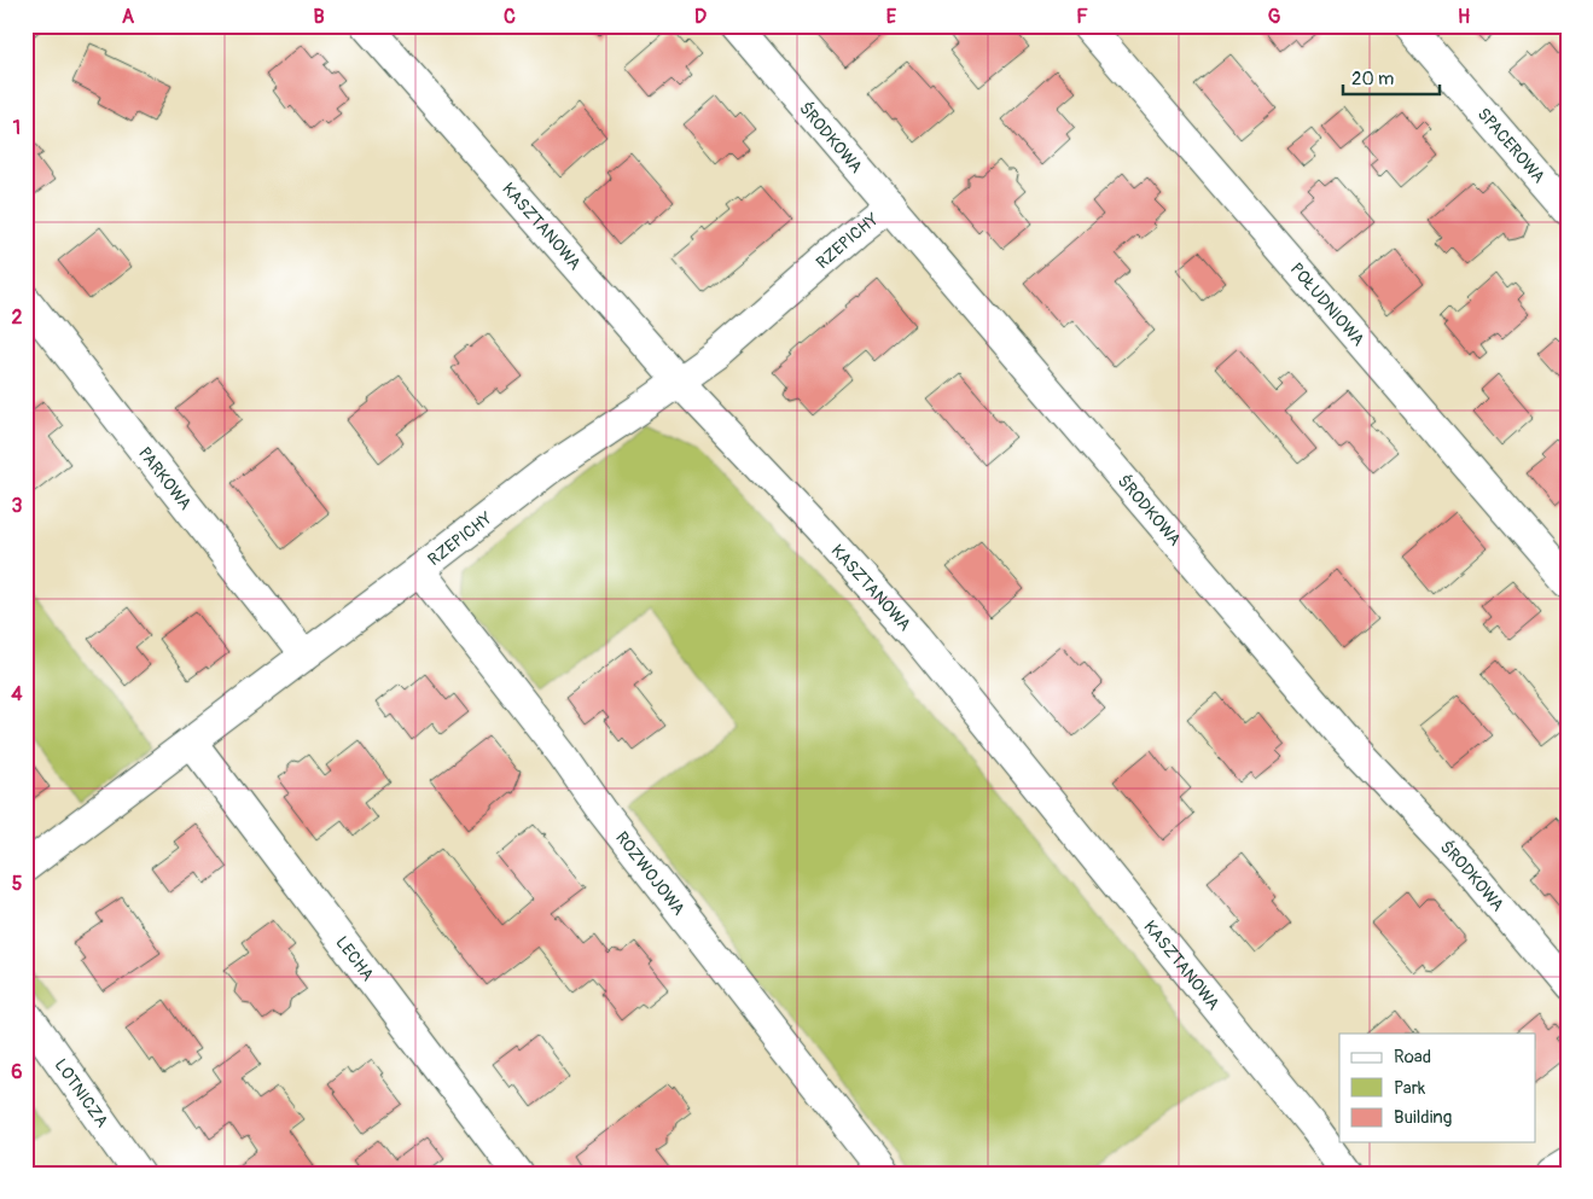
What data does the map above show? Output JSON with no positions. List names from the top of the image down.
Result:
{
  "streets": {
    "street": [
      "ŚRODKOWA",
      "SPACEROWA",
      "KASZTANOWA",
      "RZEPICHY",
      "POŁUDNIOWA",
      "PARKOWA",
      "ROZWOJOWA",
      "LECHA",
      "LOTNICZA"
    ]
  },
  "crossings": [
    ["ŚRODKOWA", "RZEPICHY"],
    ["KASZTANOWA", "RZEPICHY"],
    ["RZEPICHY", "PARKOWA"],
    ["RZEPICHY", "ROZWOJOWA"],
    ["RZEPICHY", "LECHA"]
  ],
  "legend": ["Road", "Park", "Building"],
  "scale_bar": "20 m",
  "grid": {
    "columns": [
      "A",
      "B",
      "C",
      "D",
      "E",
      "F",
      "G",
      "H"
    ],
    "rows": [
      "1",
      "2",
      "3",
      "4",
      "5",
      "6"
    ]
  }
}
